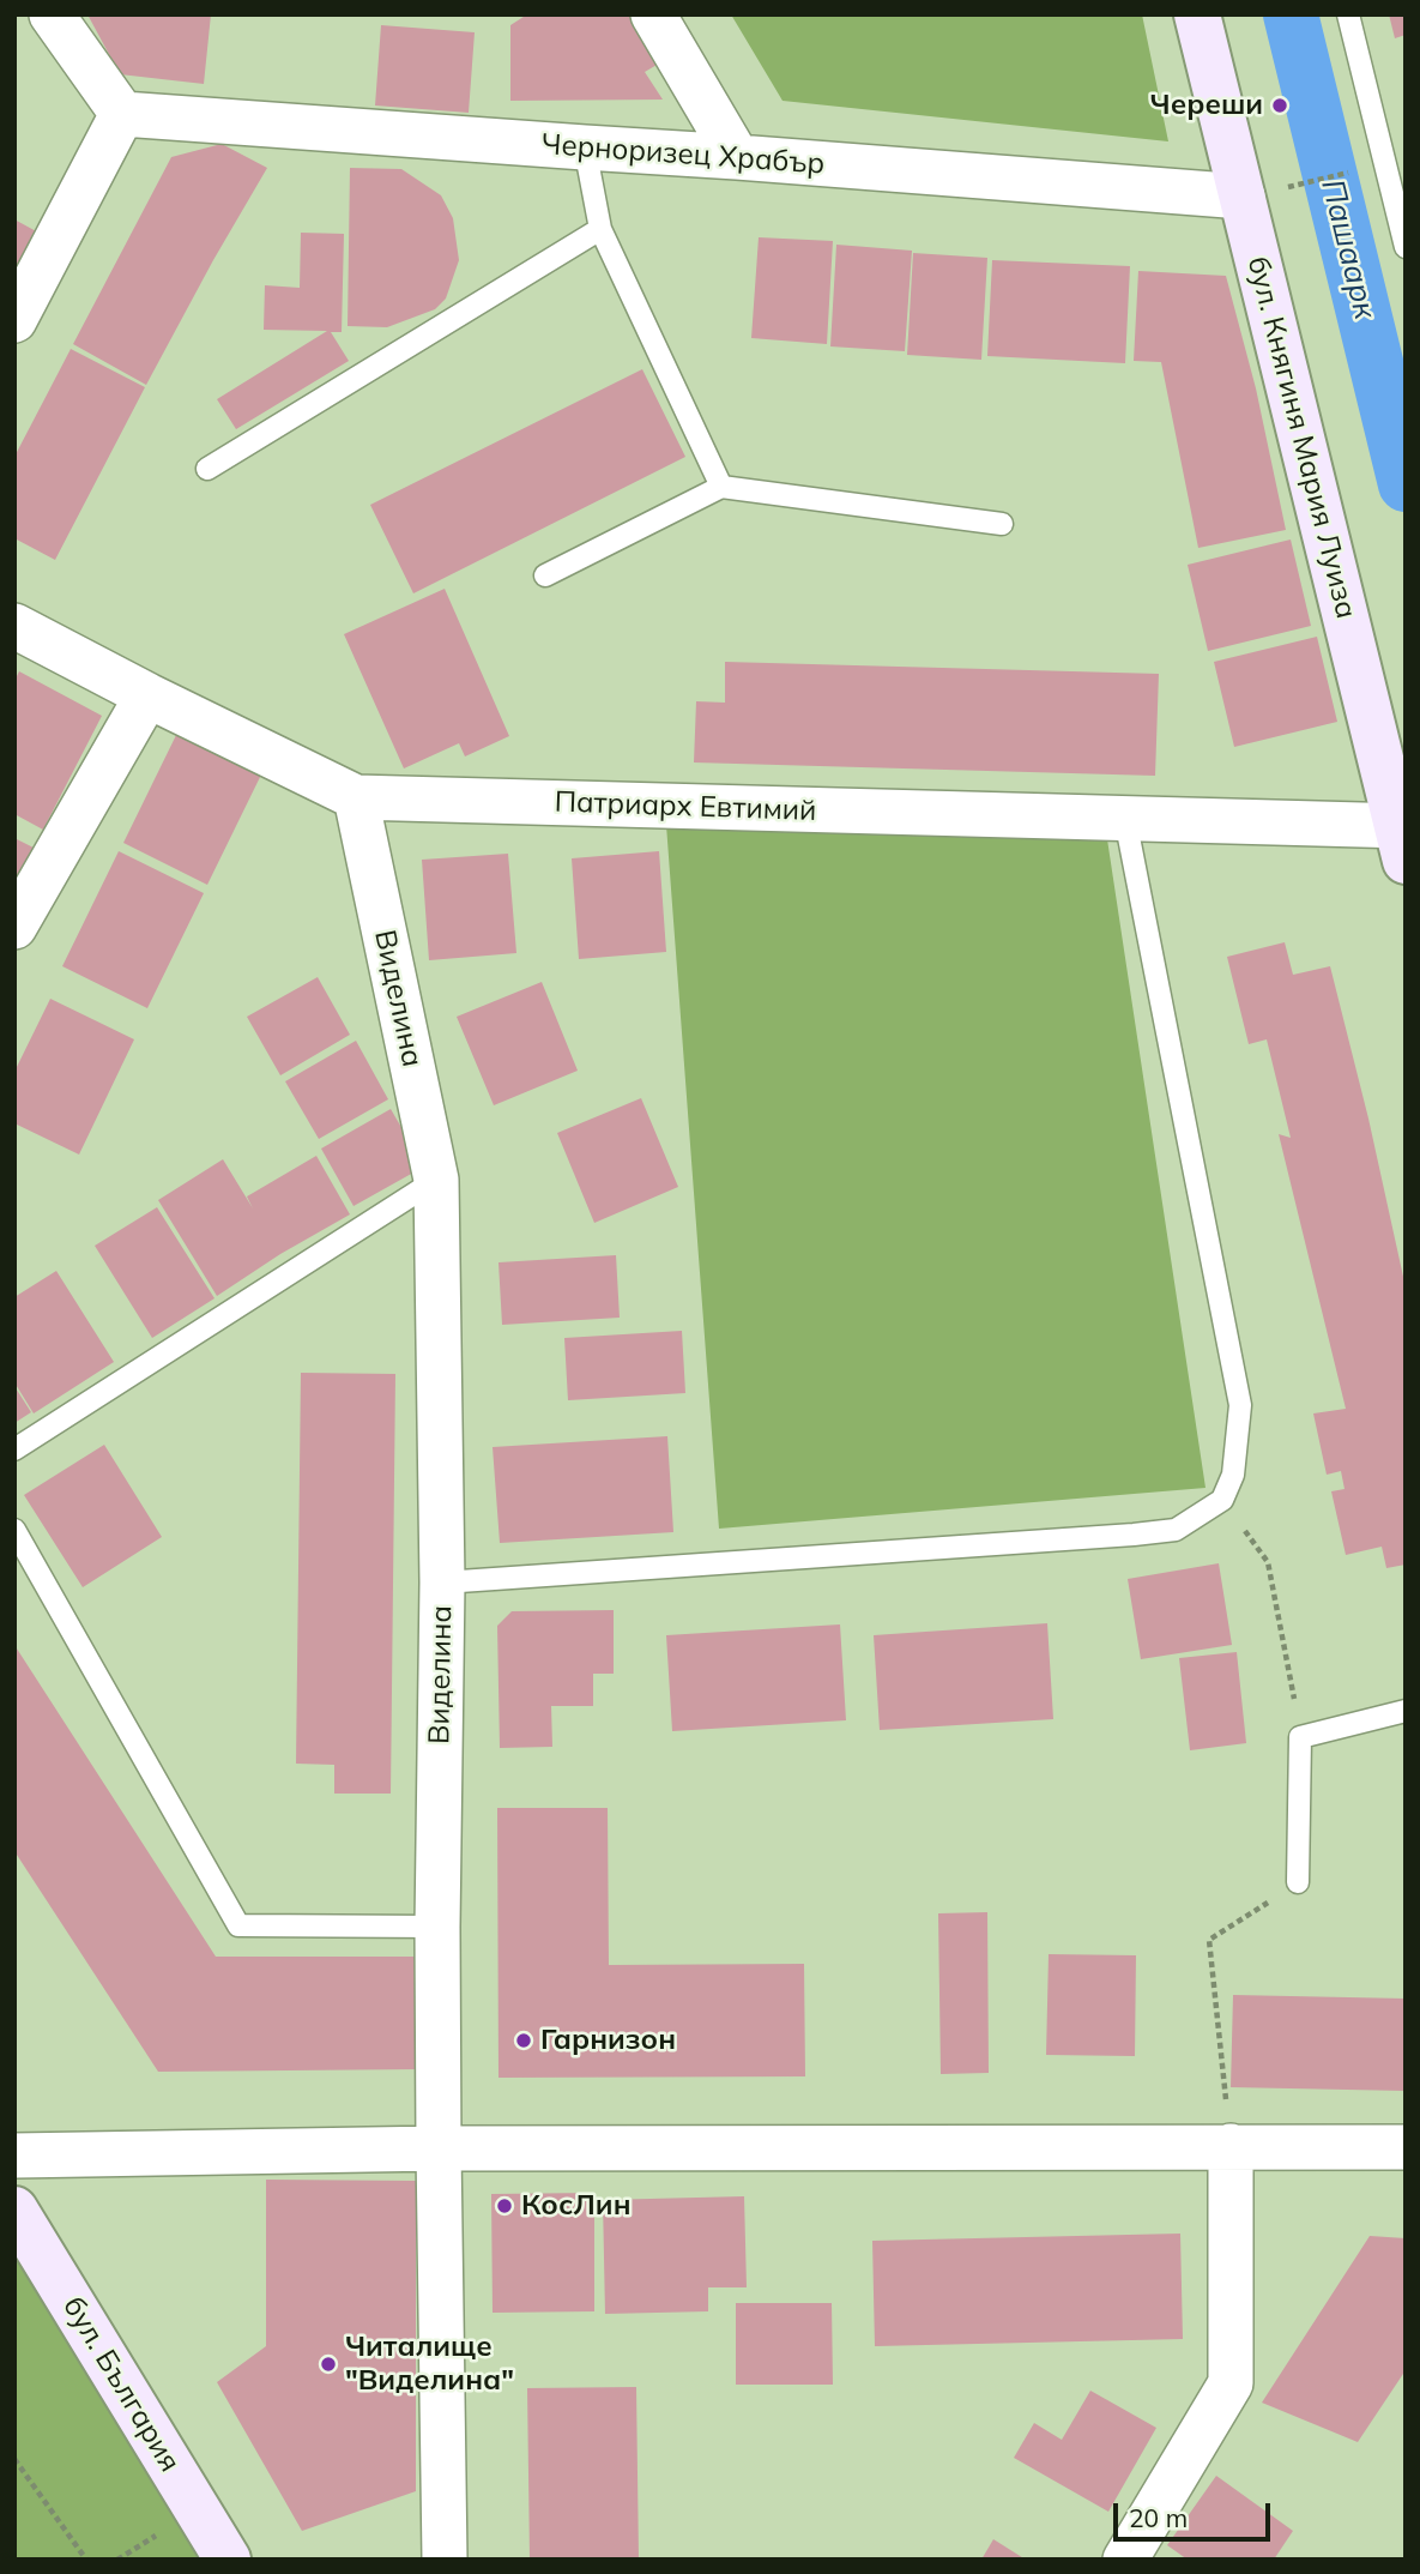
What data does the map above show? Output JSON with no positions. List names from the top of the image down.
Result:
{
  "streets": {
    "street": [
      "Черноризец Храбър",
      "бул. Княгиня Мария Луиза",
      "Патриарх Евтимий",
      "Виделина",
      "бул. България"
    ]
  },
  "crossings": [
    ["Черноризец Храбър", "бул. Княгиня Мария Луиза"],
    ["бул. Княгиня Мария Луиза", "Патриарх Евтимий"],
    ["Патриарх Евтимий", "Виделина"]
  ],
  "water": ["Пашаарк"],
  "places": [
    "Череши",
    "Гарнизон",
    "КосЛин",
    "Читалище \"Виделина\""
  ],
  "scale_bar": "20 m"
}
